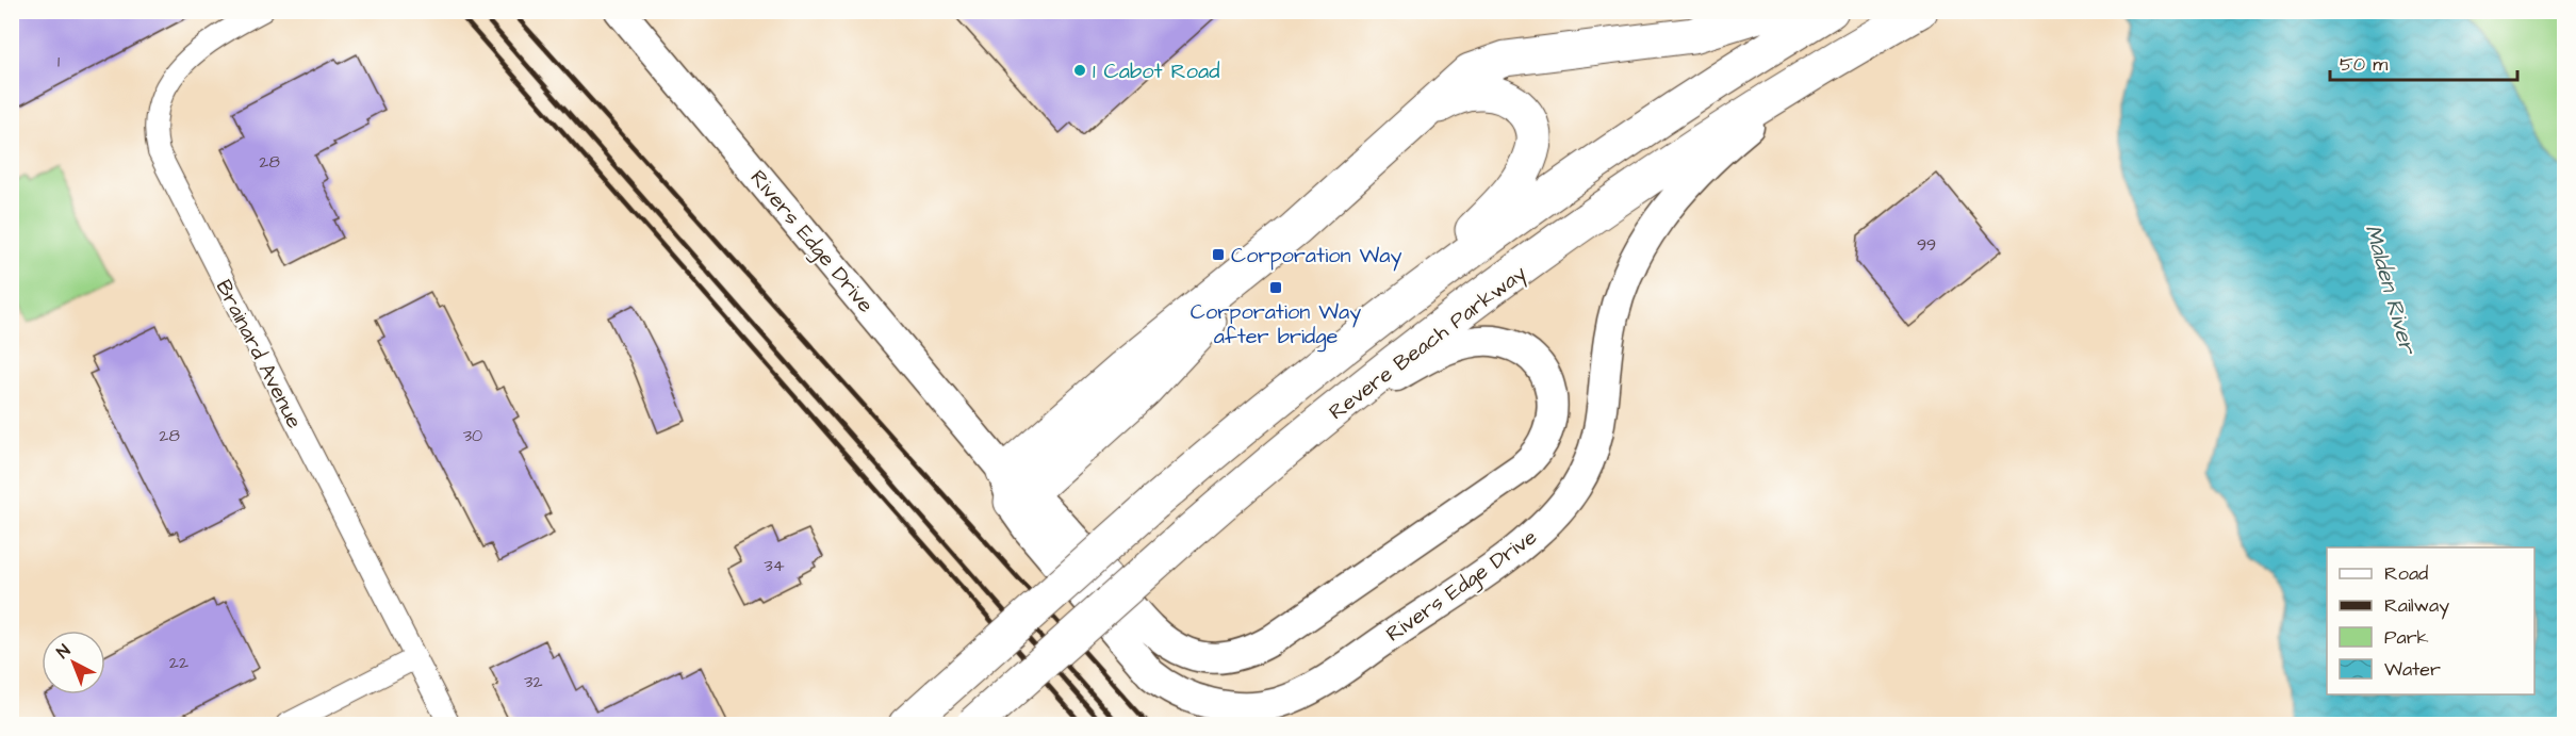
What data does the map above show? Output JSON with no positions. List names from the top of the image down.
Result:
{
  "streets": {
    "highway": ["Revere Beach Parkway"],
    "main road": ["Rivers Edge Drive"],
    "street": ["Brainard Avenue"]
  },
  "crossings": [
    ["Rivers Edge Drive", "Revere Beach Parkway"]
  ],
  "water": ["Malden River"],
  "places": {
    "other": ["1 Cabot Road"],
    "transit": ["Corporation Way", "Corporation Way after bridge"]
  },
  "house_numbers": [
    "1",
    "28",
    "99",
    "28",
    "30",
    "34",
    "22",
    "32"
  ],
  "legend": [
    "Road",
    "Railway",
    "Park",
    "Water"
  ],
  "scale_bar": "50 m",
  "north": "top left"
}
